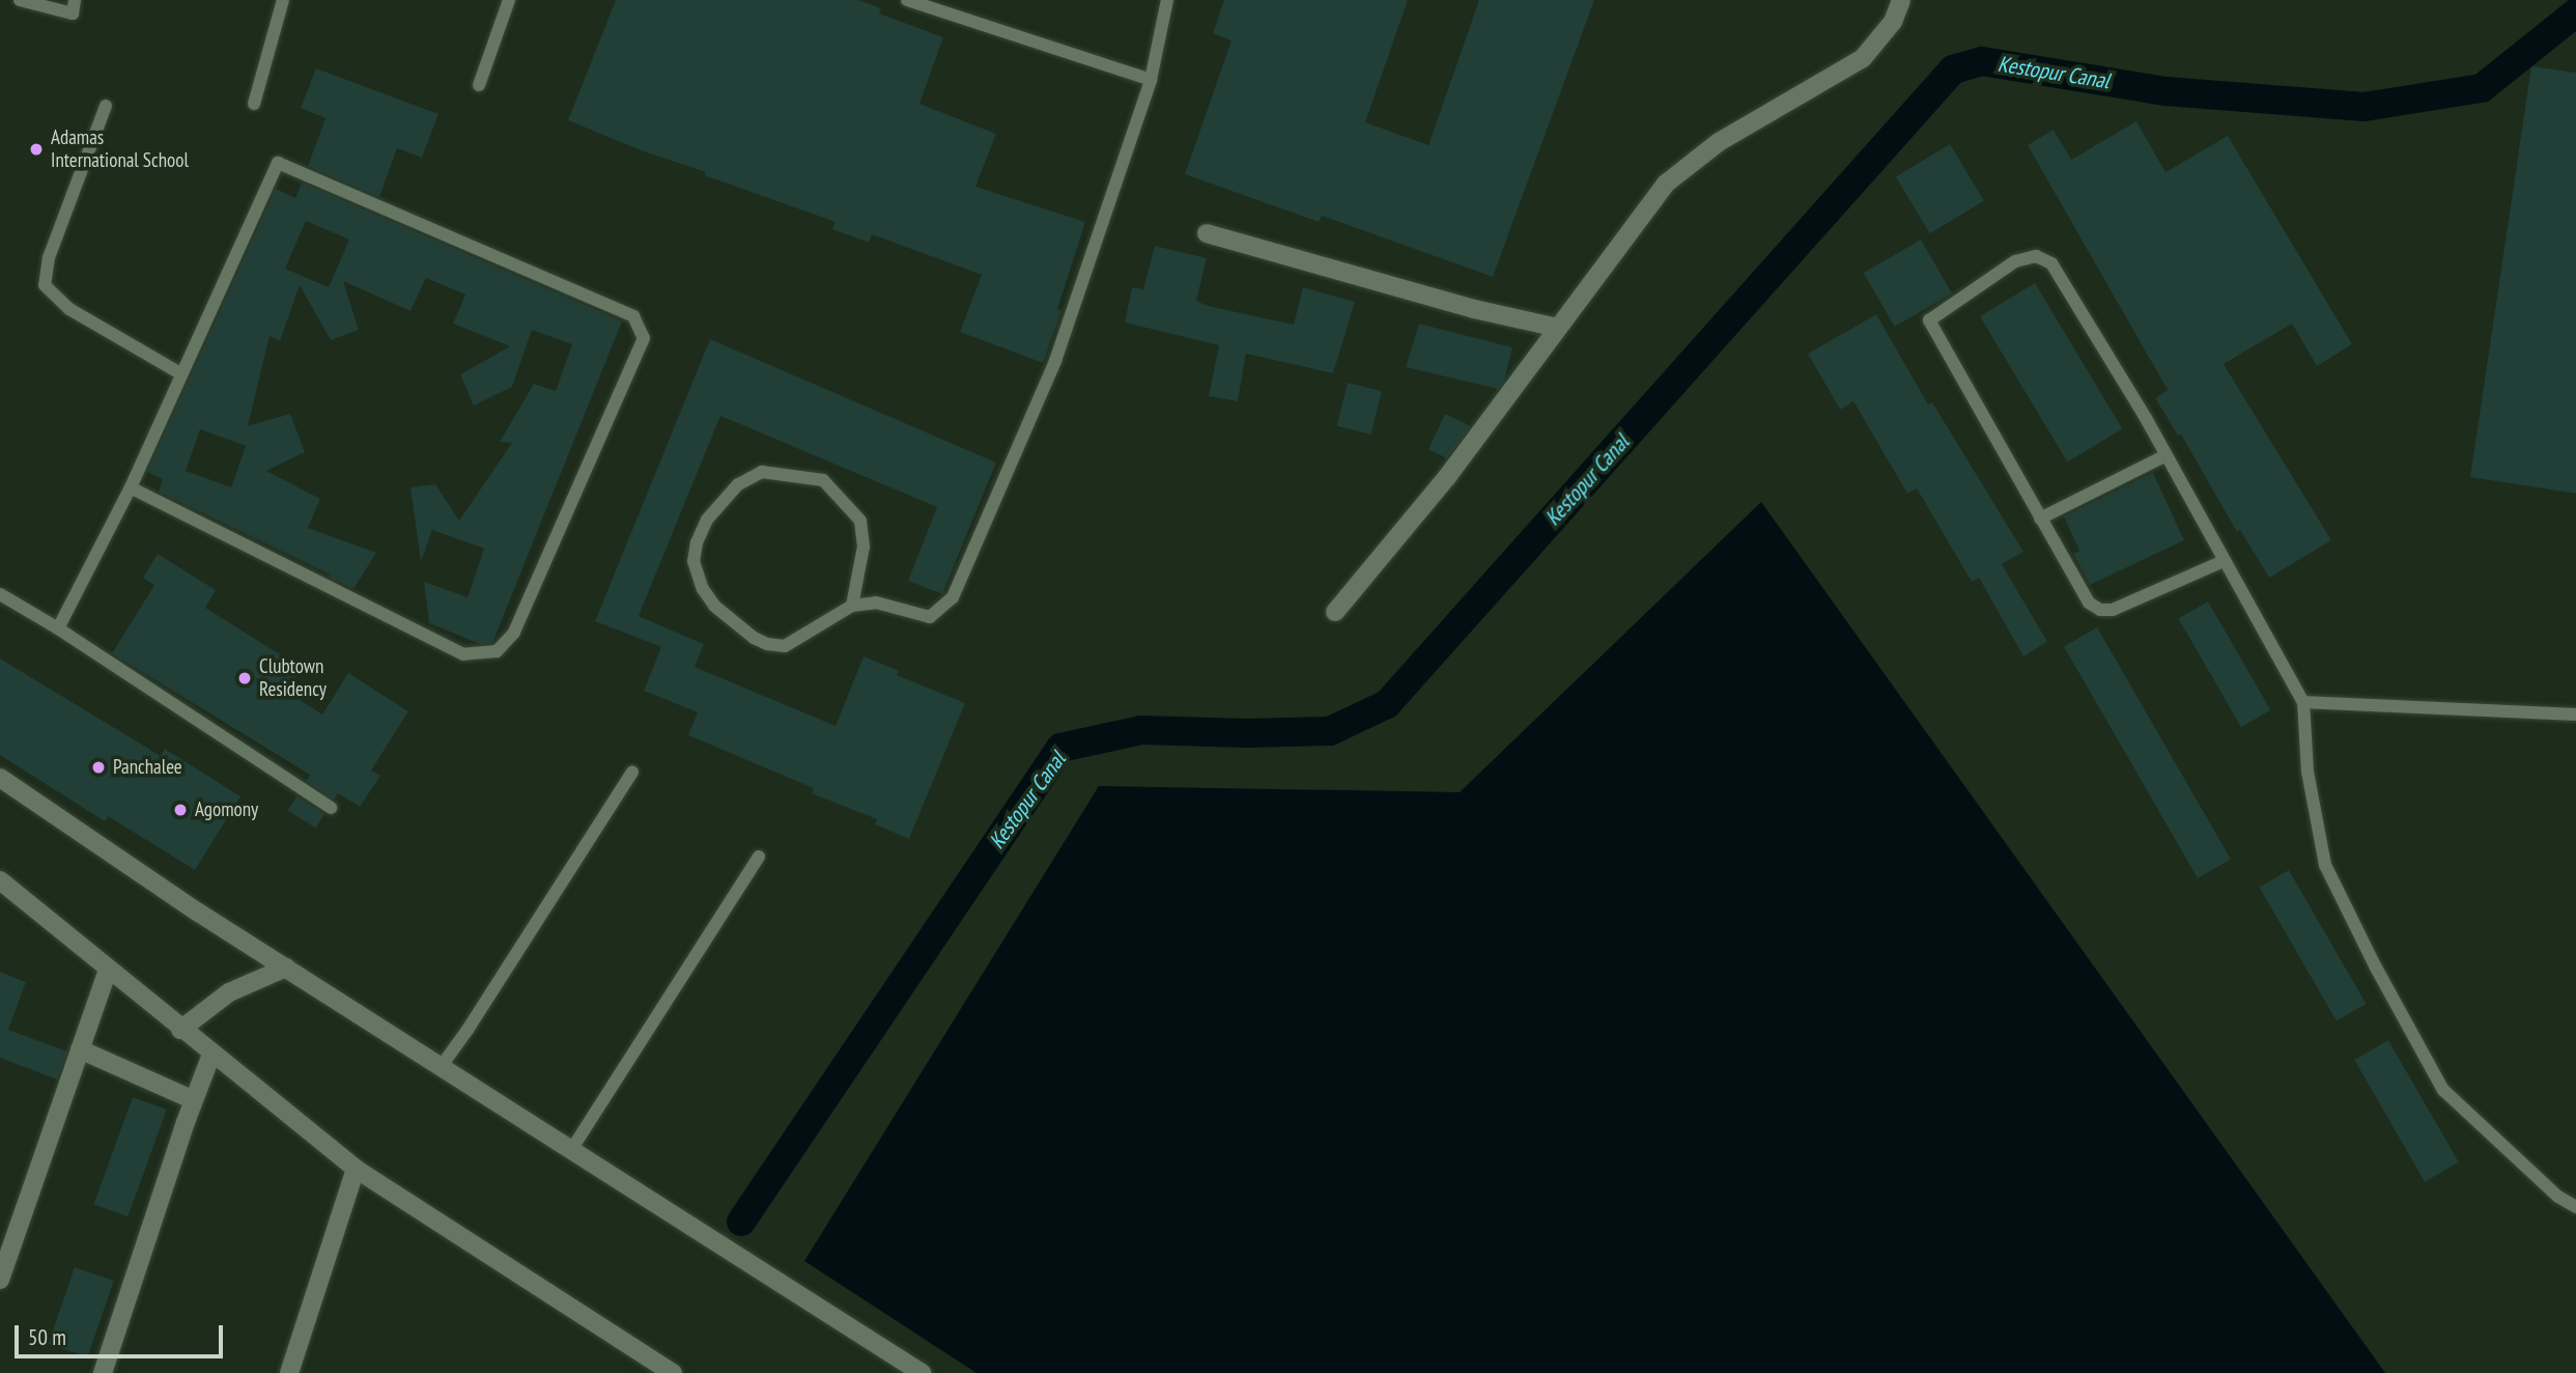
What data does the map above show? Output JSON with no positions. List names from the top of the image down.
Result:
{
  "water": ["Kestopur Canal"],
  "places": [
    "Adamas International School",
    "Clubtown Residency",
    "Panchalee",
    "Agomony"
  ],
  "scale_bar": "50 m"
}
